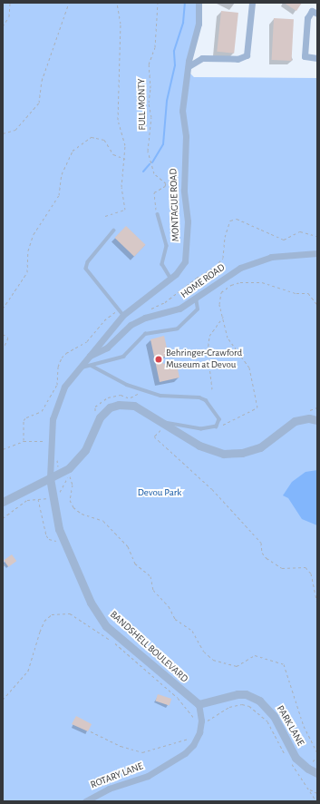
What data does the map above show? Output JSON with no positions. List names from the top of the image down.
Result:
{
  "streets": {
    "street": [
      "MONTAGUE ROAD",
      "HOME ROAD",
      "BANDSHELL BOULEVARD",
      "PARK LANE",
      "ROTARY LANE"
    ],
    "path": ["FULL MONTY"]
  },
  "crossings": [
    ["MONTAGUE ROAD", "HOME ROAD"],
    ["MONTAGUE ROAD", "BANDSHELL BOULEVARD"],
    ["BANDSHELL BOULEVARD", "PARK LANE"],
    ["BANDSHELL BOULEVARD", "ROTARY LANE"],
    ["PARK LANE", "ROTARY LANE"]
  ],
  "parks": ["Devou Park"],
  "places": ["Behringer-Crawford Museum at Devou"]
}
